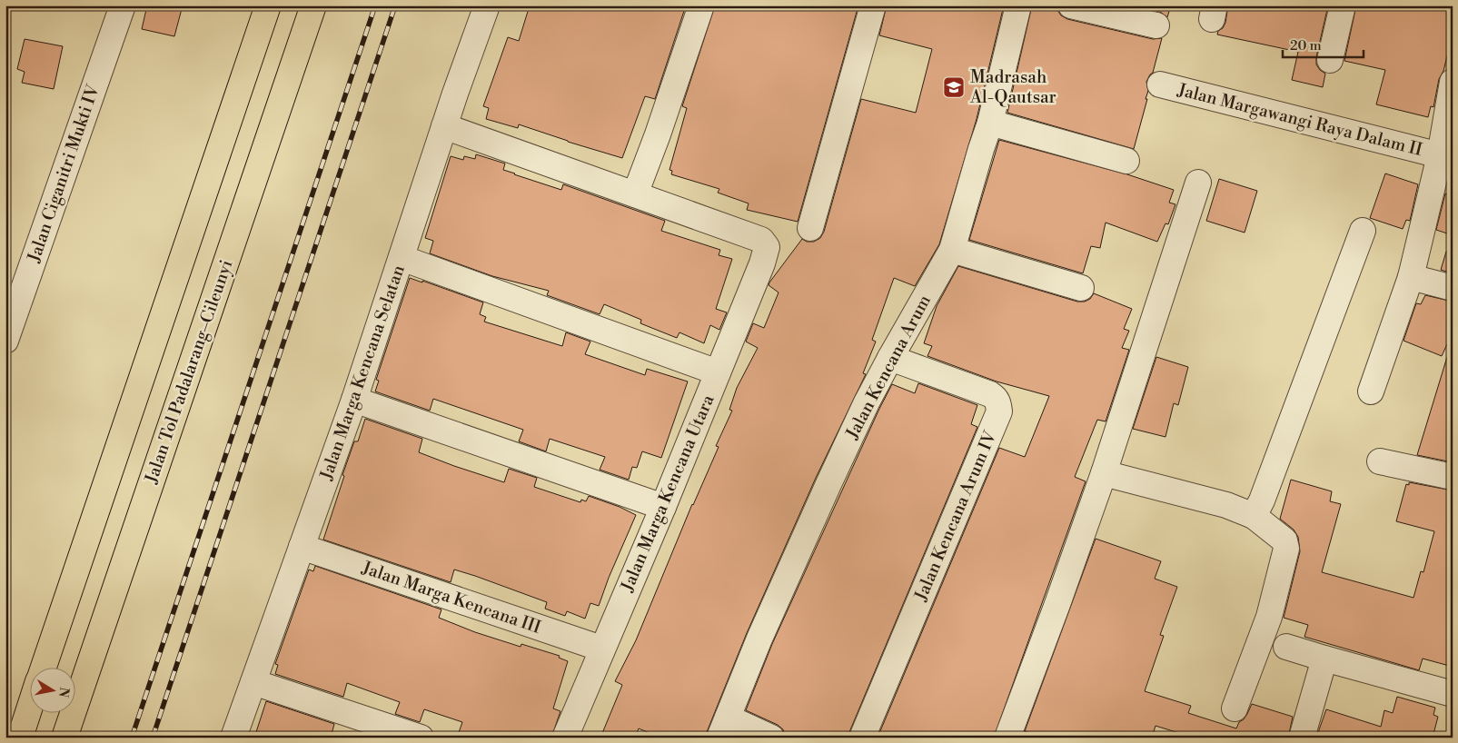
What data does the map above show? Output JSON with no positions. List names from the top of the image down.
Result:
{
  "streets": {
    "highway": ["Jalan Tol Padalarang–Cileunyi"],
    "street": [
      "Jalan Margawangi Raya Dalam II",
      "Jalan Ciganitri Mukti IV",
      "Jalan Kencana Arum",
      "Jalan Marga Kencana Selatan",
      "Jalan Marga Kencana Utara",
      "Jalan Kencana Arum IV",
      "Jalan Marga Kencana III"
    ]
  },
  "crossings": [
    ["Jalan Kencana Arum", "Jalan Kencana Arum IV"],
    ["Jalan Marga Kencana Selatan", "Jalan Marga Kencana III"],
    ["Jalan Marga Kencana Utara", "Jalan Marga Kencana III"]
  ],
  "places": {
    "school or university": ["Madrasah Al-Qautsar"]
  },
  "scale_bar": "20 m",
  "north": "right"
}
